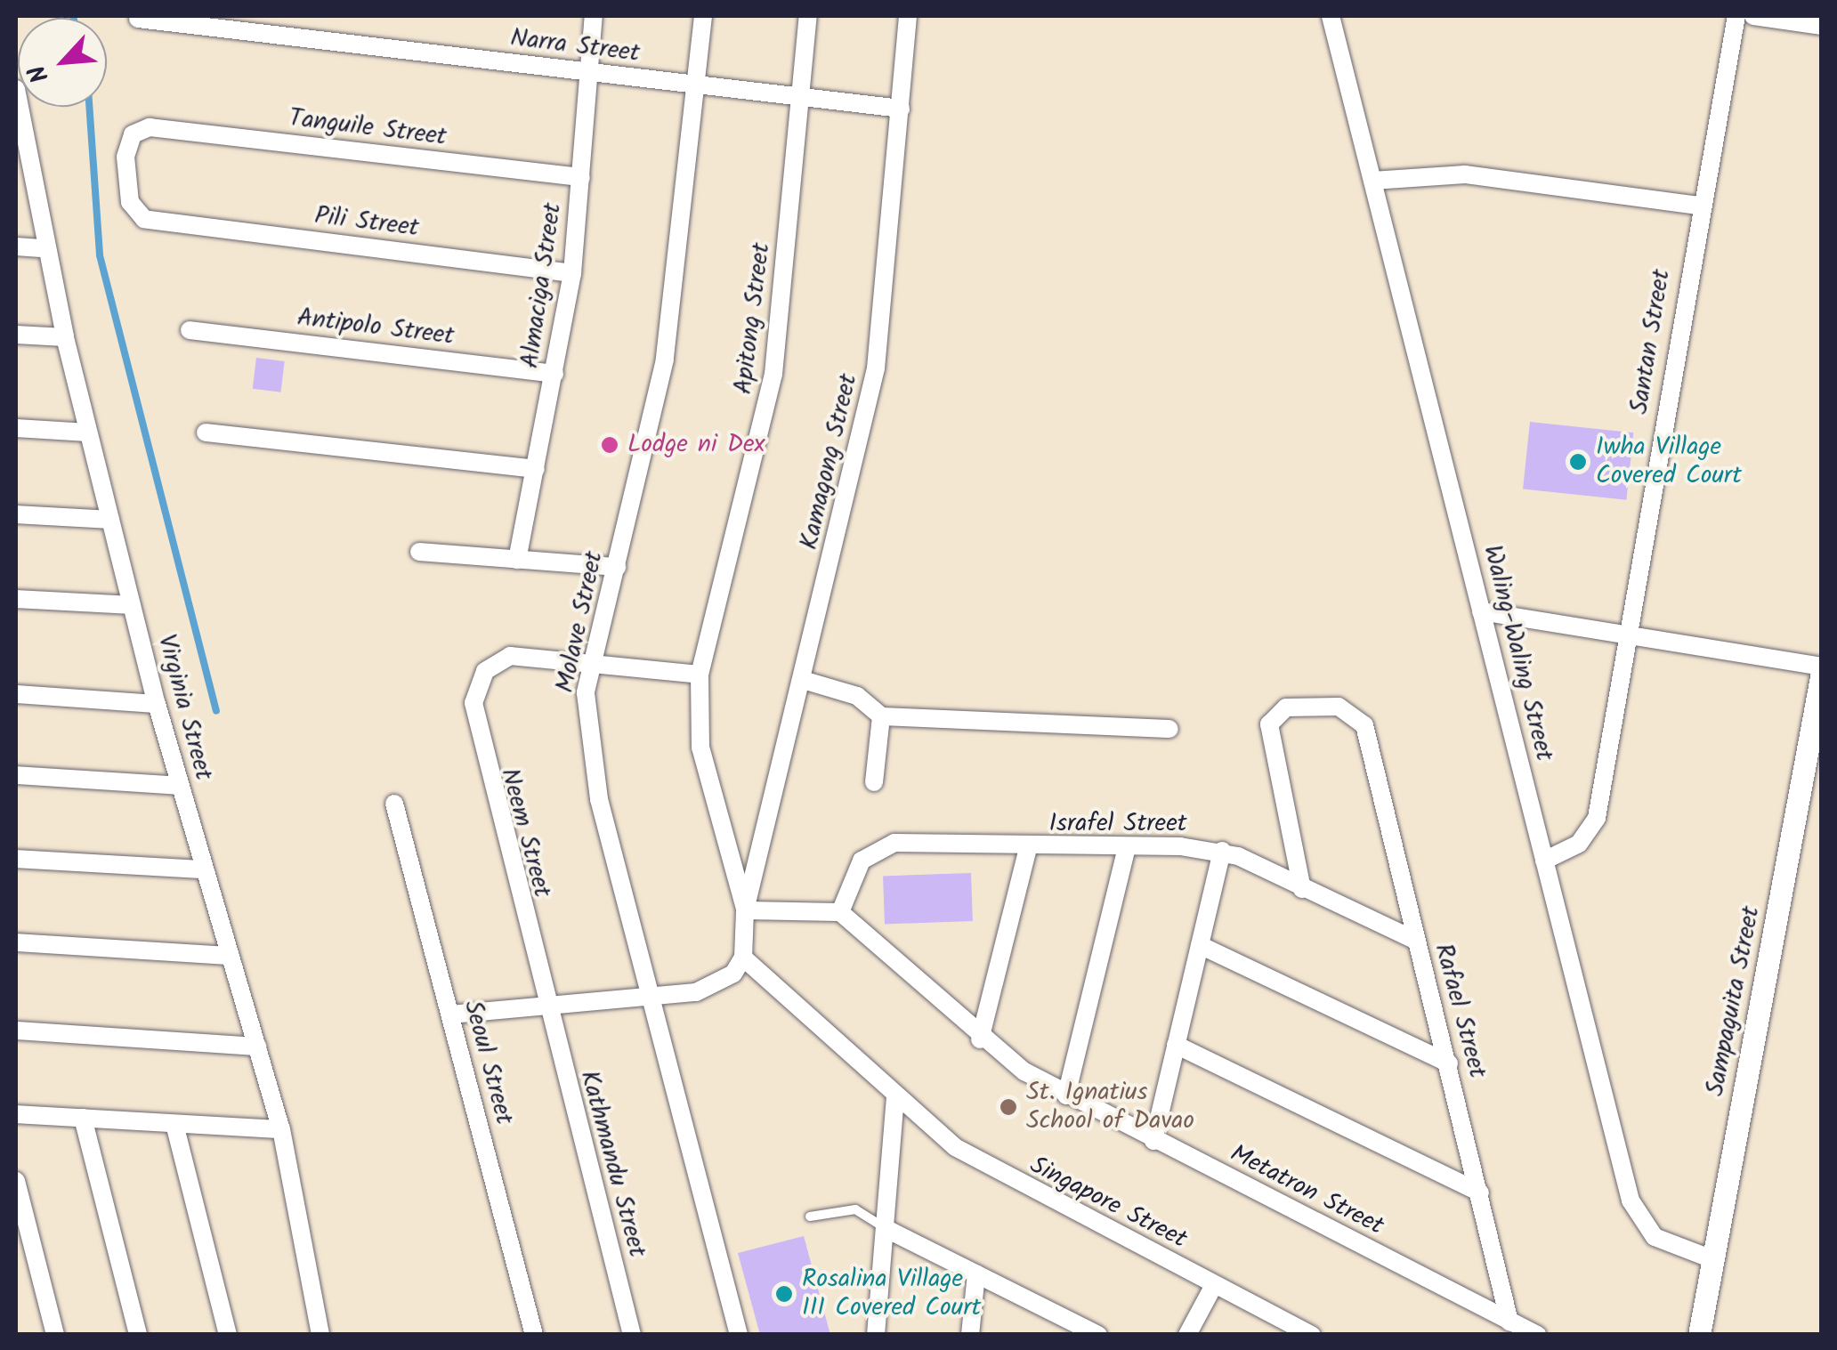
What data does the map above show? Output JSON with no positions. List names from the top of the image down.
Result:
{
  "streets": {
    "street": [
      "Narra Street",
      "Tanguile Street",
      "Pili Street",
      "Almaciga Street",
      "Apitong Street",
      "Antipolo Street",
      "Santan Street",
      "Kamagong Street",
      "Molave Street",
      "Waling-Waling Street",
      "Virginia Street",
      "Israfel Street",
      "Neem Street",
      "Sampaguita Street",
      "Rafael Street",
      "Seoul Street",
      "Kathmandu Street",
      "Metatron Street",
      "Singapore Street"
    ]
  },
  "crossings": [
    ["Narra Street", "Almaciga Street"],
    ["Narra Street", "Apitong Street"],
    ["Narra Street", "Kamagong Street"],
    ["Narra Street", "Molave Street"],
    ["Tanguile Street", "Pili Street"],
    ["Tanguile Street", "Almaciga Street"],
    ["Pili Street", "Almaciga Street"],
    ["Almaciga Street", "Antipolo Street"],
    ["Apitong Street", "Kamagong Street"],
    ["Santan Street", "Waling-Waling Street"],
    ["Molave Street", "Neem Street"],
    ["Waling-Waling Street", "Sampaguita Street"],
    ["Israfel Street", "Rafael Street"],
    ["Israfel Street", "Metatron Street"],
    ["Neem Street", "Kathmandu Street"],
    ["Rafael Street", "Metatron Street"]
  ],
  "places": [
    "Lodge ni Dex",
    "Iwha Village Covered Court",
    "St. Ignatius School of Davao",
    "Rosalina Village III Covered Court"
  ],
  "north": "bottom left"
}
